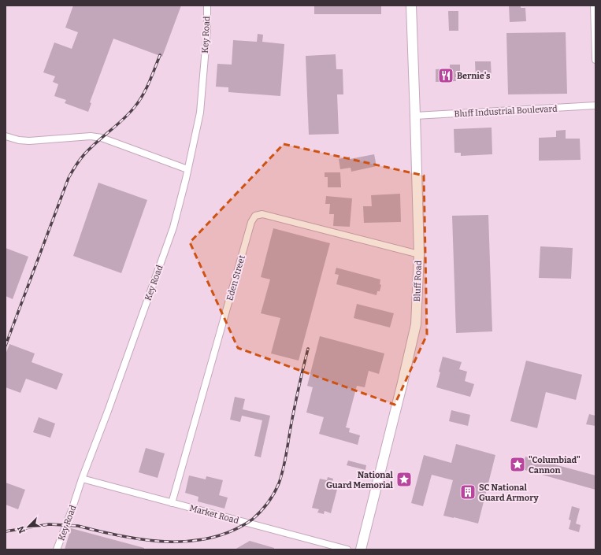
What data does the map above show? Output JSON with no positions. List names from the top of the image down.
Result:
{
  "streets": {
    "main road": ["Bluff Road"],
    "street": [
      "Key Road",
      "Bluff Industrial Boulevard",
      "Eden Street",
      "Market Road"
    ]
  },
  "crossings": [
    ["Key Road", "Market Road"],
    ["Bluff Industrial Boulevard", "Bluff Road"],
    ["Eden Street", "Bluff Road"],
    ["Eden Street", "Market Road"]
  ],
  "places": {
    "restaurant": ["Bernie's"],
    "place": ["\"Columbiad\" Cannon", "National Guard Memorial"],
    "building": ["SC National Guard Armory"]
  },
  "north": "bottom left"
}
